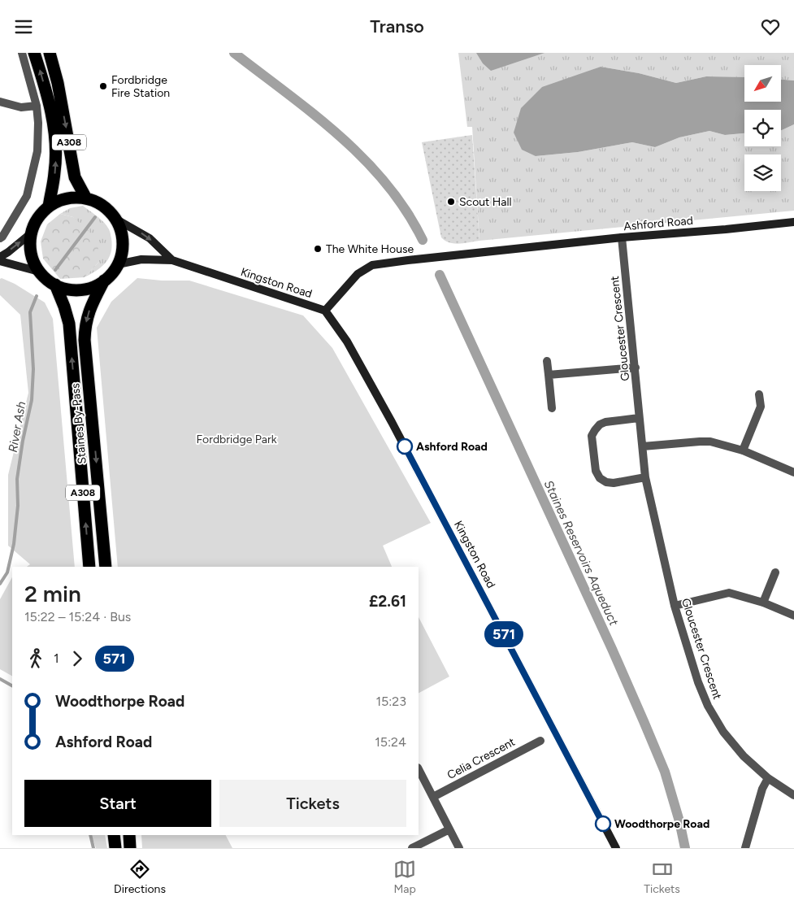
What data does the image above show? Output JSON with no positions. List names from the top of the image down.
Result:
{
  "streets": {
    "highway": ["A308", "Staines By-Pass"],
    "main road": ["Ashford Road", "Kingston Road"],
    "street": ["Gloucester Crescent", "Celia Crescent"]
  },
  "crossings": [
    ["A308", "Kingston Road"],
    ["A308", "Staines By-Pass"],
    ["Ashford Road", "Kingston Road"],
    ["Ashford Road", "Gloucester Crescent"],
    ["Kingston Road", "Staines By-Pass"]
  ],
  "water": ["River Ash", "Staines Reservoirs Aqueduct"],
  "parks": ["Fordbridge Park"],
  "places": [
    "Fordbridge Fire Station",
    "Scout Hall",
    "The White House",
    "Ashford Road",
    "Woodthorpe Road"
  ],
  "lines": ["bus line 571"],
  "north": "bottom left",
  "page": {
    "header": "Transo",
    "on_map": "571",
    "heading": ["2 min", "15:22 – 15:24 · Bus", "£2.61"],
    "legs": ["1", "571"],
    "list": [
      {
        "name": "Woodthorpe Road",
        "value": "15:23"
      },
      {
        "name": "Ashford Road",
        "value": "15:24"
      }
    ],
    "buttons": ["Start", "Tickets"],
    "tabs": ["Directions", "Map", "Tickets"]
  }
}
